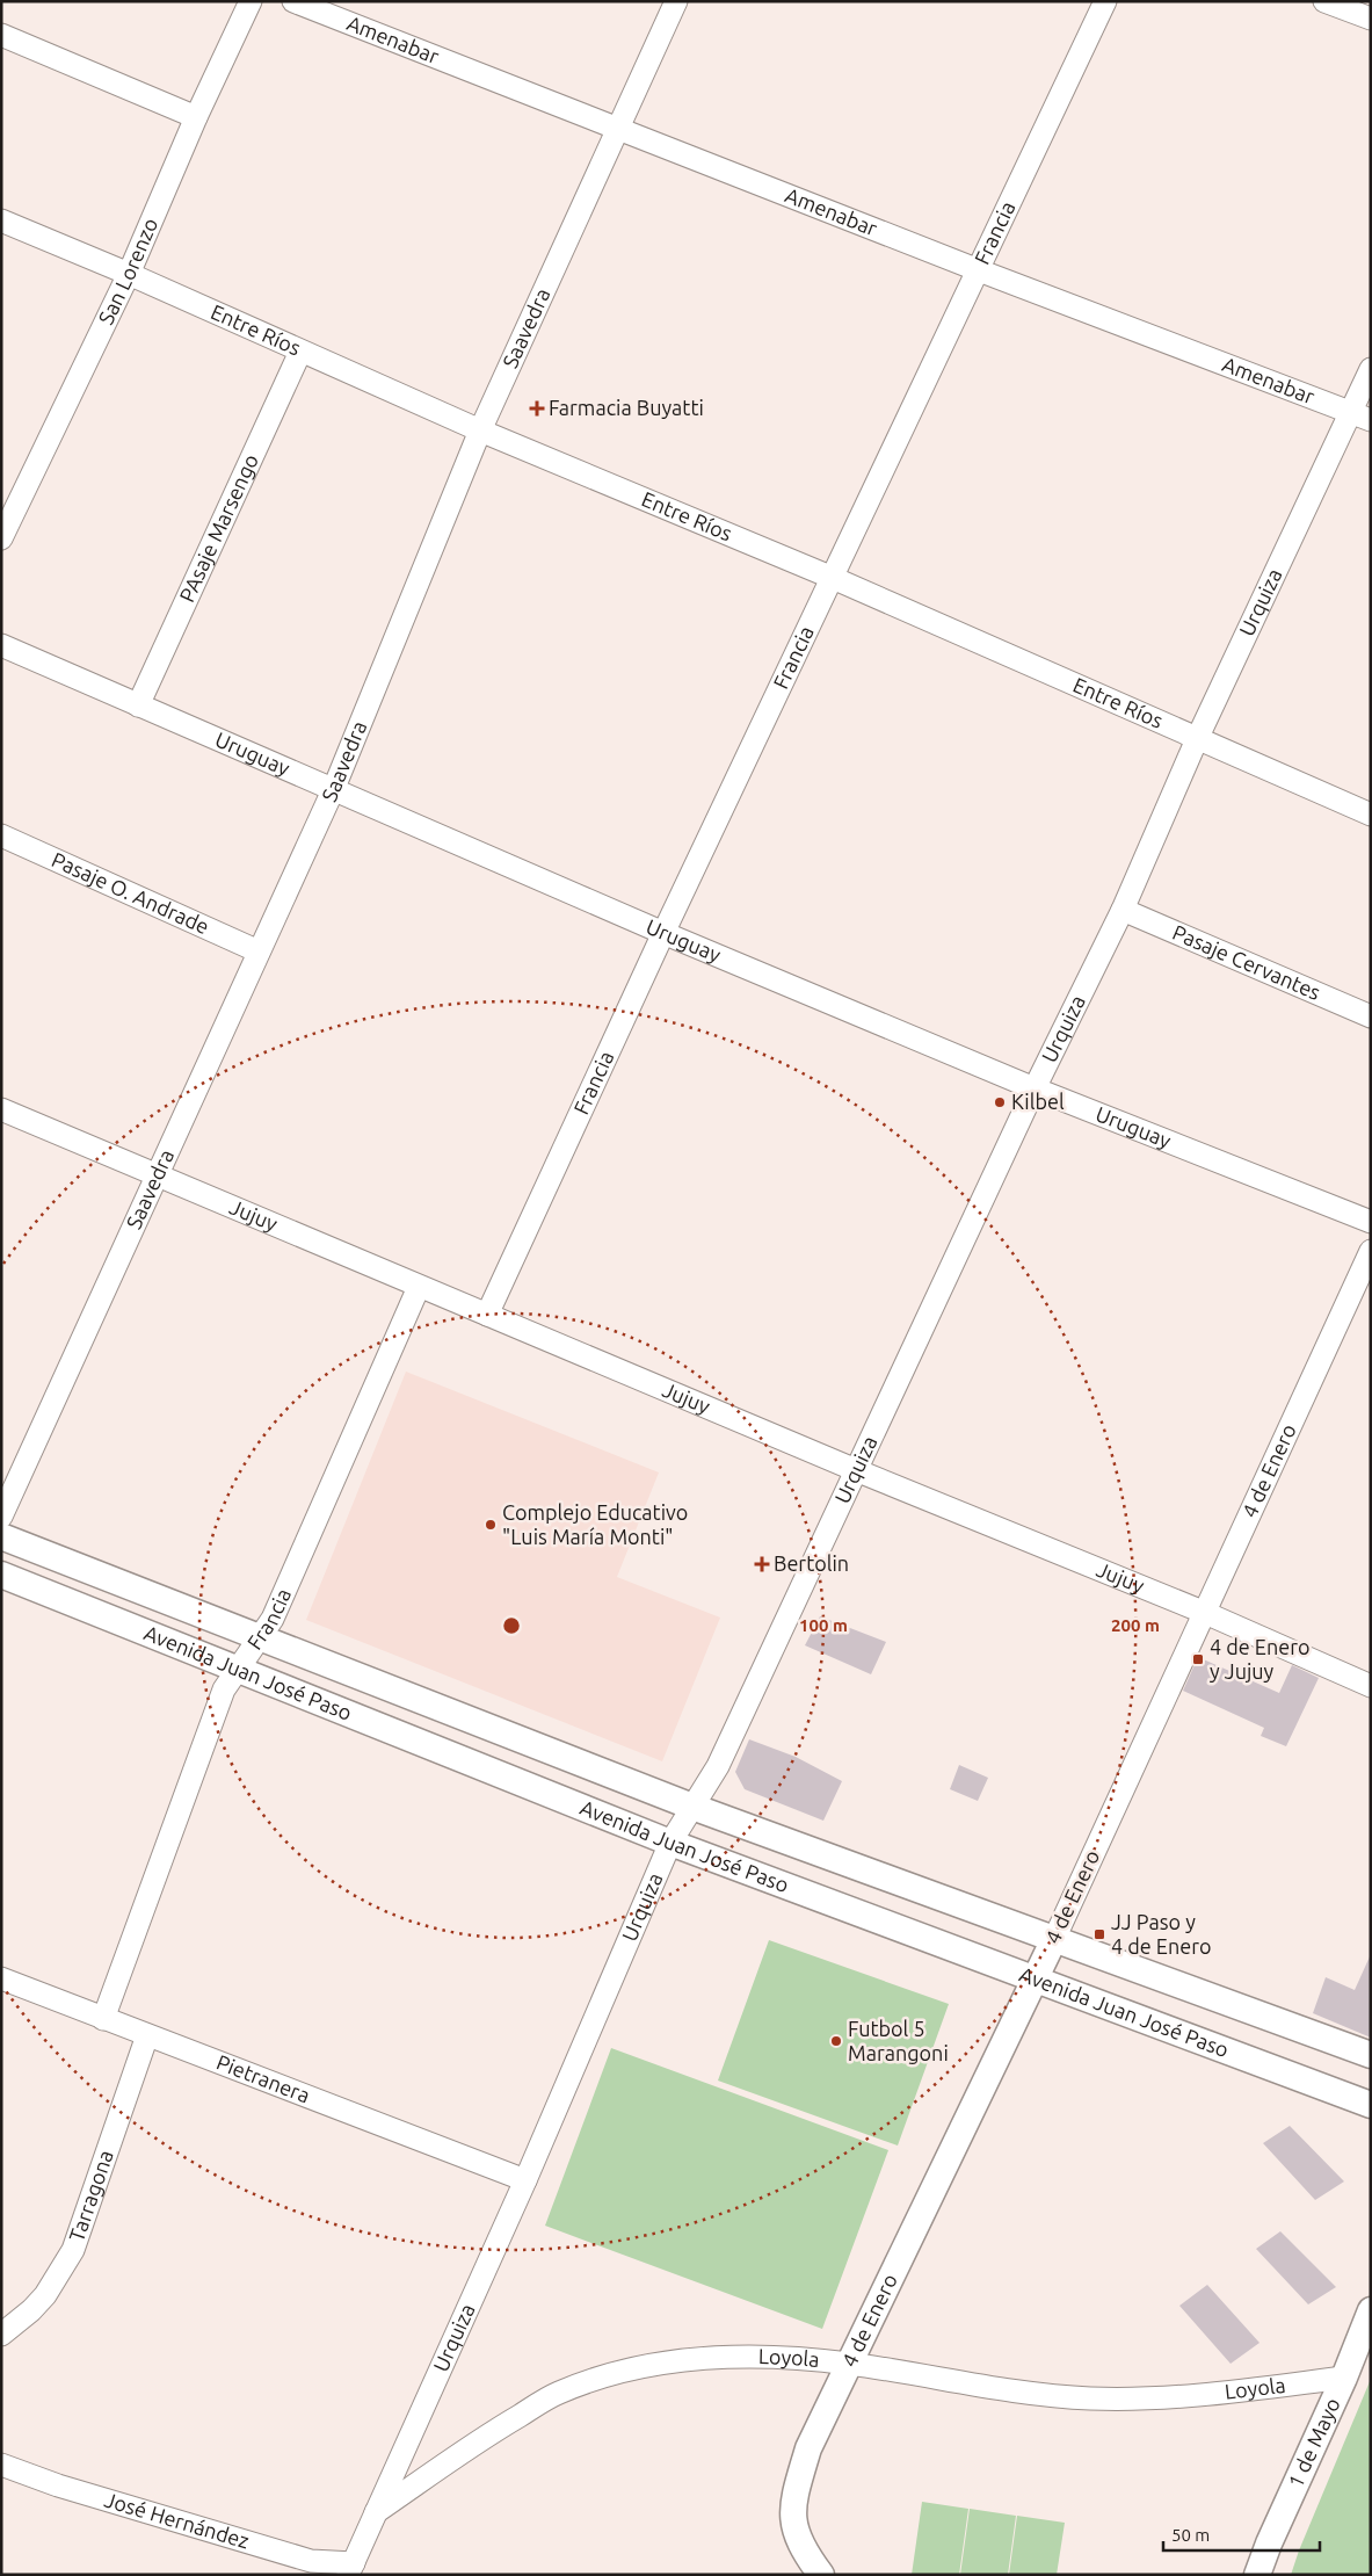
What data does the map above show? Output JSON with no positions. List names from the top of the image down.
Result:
{
  "streets": {
    "main road": ["4 de Enero", "Avenida Juan José Paso", "1 de Mayo"],
    "street": [
      "Amenabar",
      "Francia",
      "San Lorenzo",
      "Saavedra",
      "Entre Ríos",
      "PAsaje Marsengo",
      "Urquiza",
      "Uruguay",
      "Pasaje O. Andrade",
      "Pasaje Cervantes",
      "Jujuy",
      "Pietranera",
      "Tarragona",
      "Loyola",
      "José Hernández"
    ]
  },
  "crossings": [
    ["Amenabar", "Francia"],
    ["Amenabar", "Saavedra"],
    ["Amenabar", "Urquiza"],
    ["Francia", "Entre Ríos"],
    ["Francia", "Uruguay"],
    ["Francia", "Jujuy"],
    ["Francia", "Avenida Juan José Paso"],
    ["Francia", "Pietranera"],
    ["San Lorenzo", "Entre Ríos"],
    ["Saavedra", "Entre Ríos"],
    ["Saavedra", "Uruguay"],
    ["Saavedra", "Pasaje O. Andrade"],
    ["Saavedra", "Jujuy"],
    ["Entre Ríos", "PAsaje Marsengo"],
    ["Entre Ríos", "Urquiza"],
    ["PAsaje Marsengo", "Uruguay"],
    ["Urquiza", "Uruguay"],
    ["Urquiza", "Pasaje Cervantes"],
    ["Urquiza", "Jujuy"],
    ["Urquiza", "Avenida Juan José Paso"],
    ["Urquiza", "Pietranera"],
    ["Urquiza", "Loyola"],
    ["Urquiza", "José Hernández"],
    ["Jujuy", "4 de Enero"],
    ["4 de Enero", "Avenida Juan José Paso"],
    ["4 de Enero", "Loyola"],
    ["Pietranera", "Tarragona"],
    ["Loyola", "1 de Mayo"]
  ],
  "places": {
    "health": ["Farmacia Buyatti", "Bertolin"],
    "other": ["Kilbel", "Complejo Educativo \"Luis María Monti\"", "Futbol 5 Marangoni"],
    "transit": ["4 de Enero y Jujuy", "JJ Paso y 4 de Enero"]
  },
  "scale_bar": "50 m",
  "rings": ["100 m", "200 m"]
}
